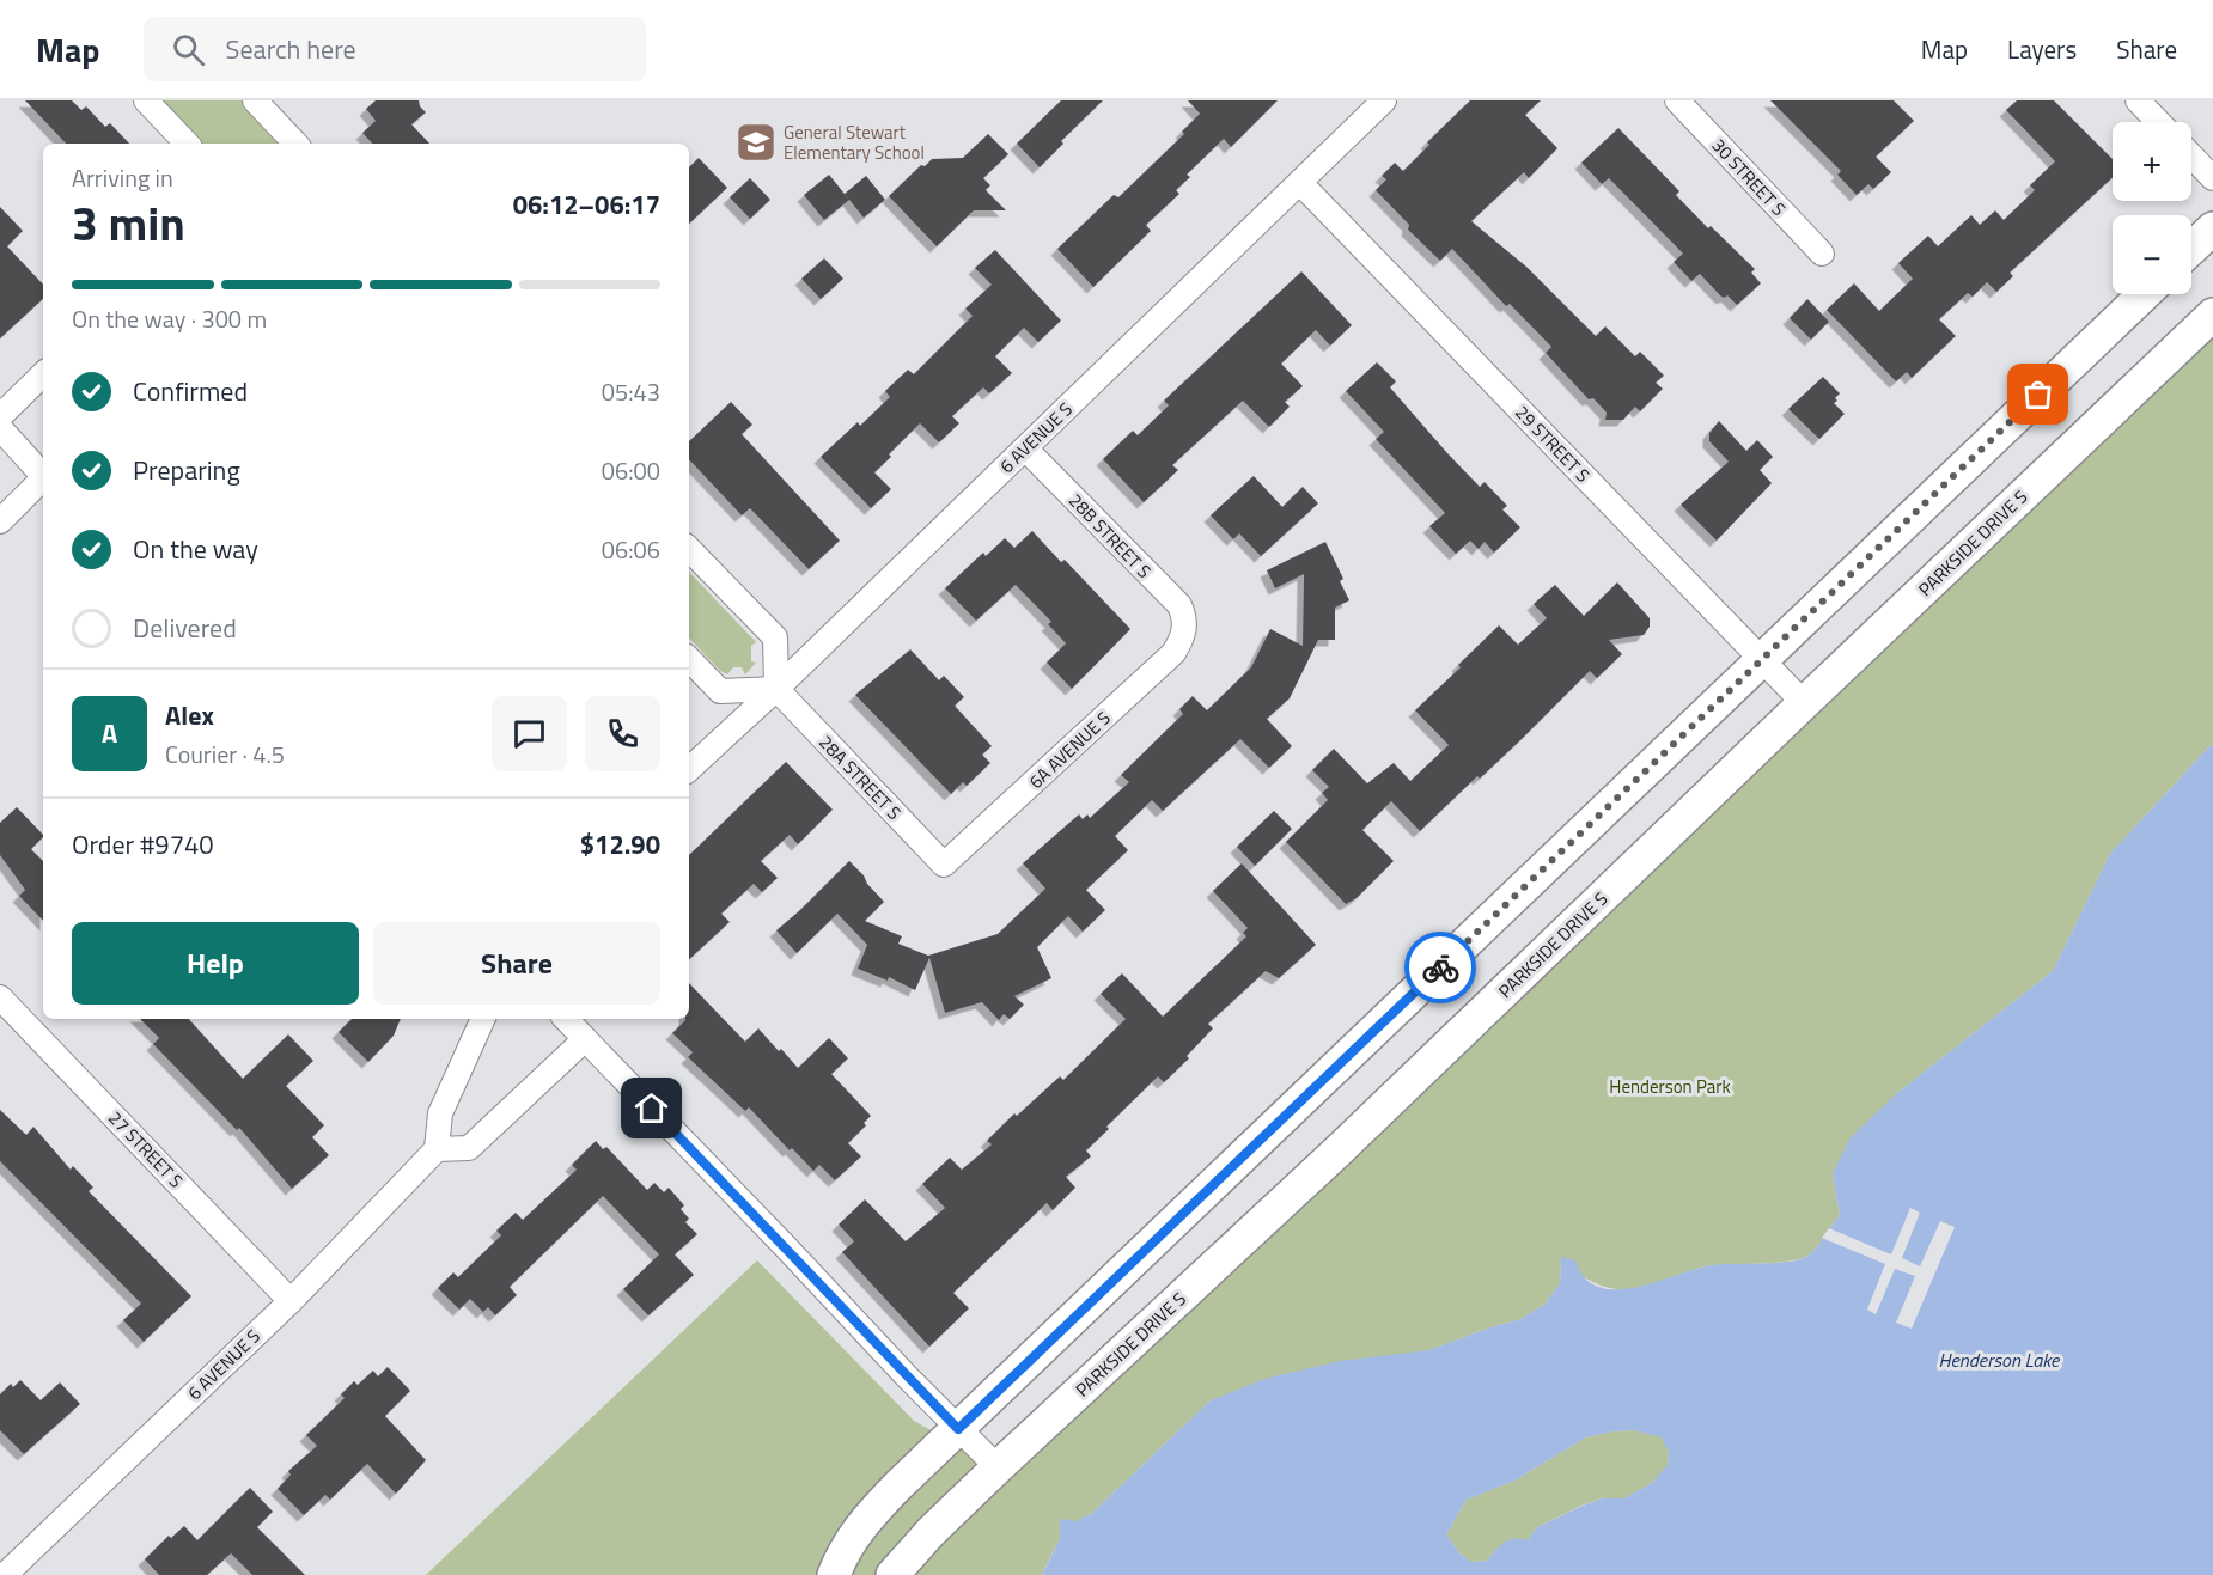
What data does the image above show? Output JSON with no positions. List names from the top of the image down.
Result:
{
  "streets": {
    "street": [
      "30 STREET S",
      "6 AVENUE S",
      "29 STREET S",
      "28B STREET S",
      "PARKSIDE DRIVE S",
      "6A AVENUE S",
      "28A STREET S",
      "27 STREET S"
    ]
  },
  "crossings": [
    ["6 AVENUE S", "29 STREET S"],
    ["6 AVENUE S", "28B STREET S"],
    ["6 AVENUE S", "28A STREET S"],
    ["6 AVENUE S", "27 STREET S"],
    ["29 STREET S", "PARKSIDE DRIVE S"],
    ["28B STREET S", "6A AVENUE S"],
    ["6A AVENUE S", "28A STREET S"]
  ],
  "water": ["Henderson Lake"],
  "parks": ["Henderson Park"],
  "places": {
    "school or university": ["General Stewart Elementary School"]
  },
  "page": {
    "header": "Map",
    "search": "Search here",
    "nav": ["Map", "Layers", "Share"],
    "map_buttons": ["+", "−"],
    "heading": ["3 min", "Arriving in", "06:12–06:17"],
    "panel": [
      "Alex",
      "Courier · 4.5",
      "Order #9740",
      "$12.90"
    ],
    "bar": "On the way · 300 m",
    "list": [
      ["Confirmed", "05:43"],
      ["Preparing", "06:00"],
      ["On the way", "06:06"],
      "Delivered"
    ],
    "round": "A",
    "buttons": ["Help", "Share"]
  }
}
